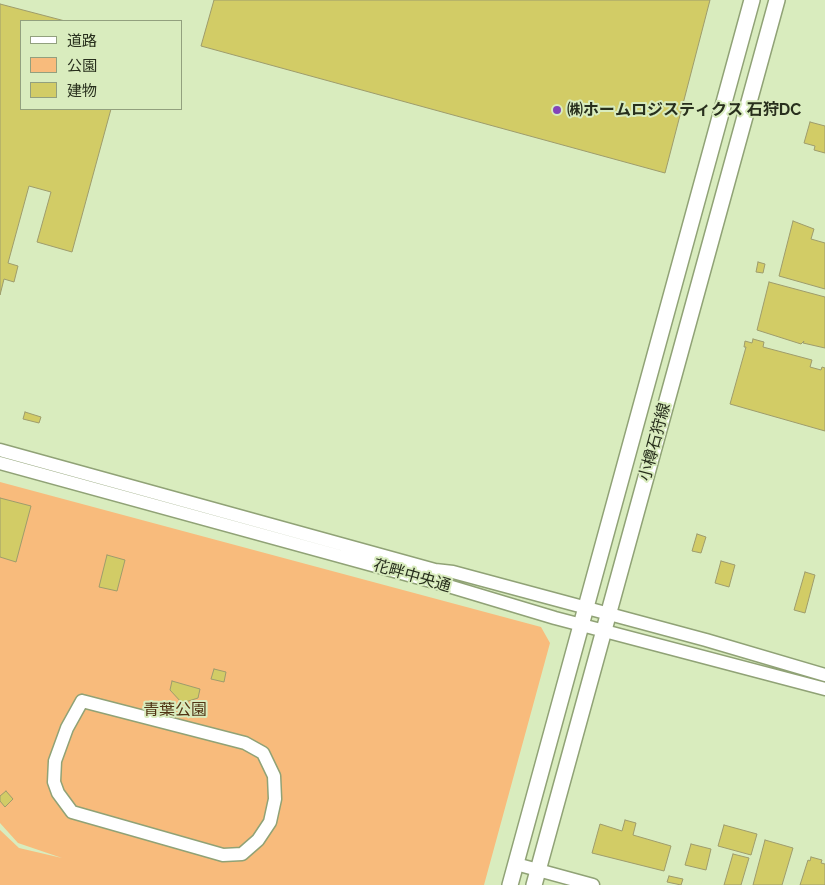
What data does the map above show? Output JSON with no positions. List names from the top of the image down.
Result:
{
  "streets": {
    "main road": ["小樽石狩線"],
    "street": ["花畔中央通"]
  },
  "crossings": [
    ["小樽石狩線", "花畔中央通"]
  ],
  "parks": ["青葉公園"],
  "places": ["㈱ホームロジスティクス 石狩DC"],
  "legend": ["道路", "公園", "建物"]
}
